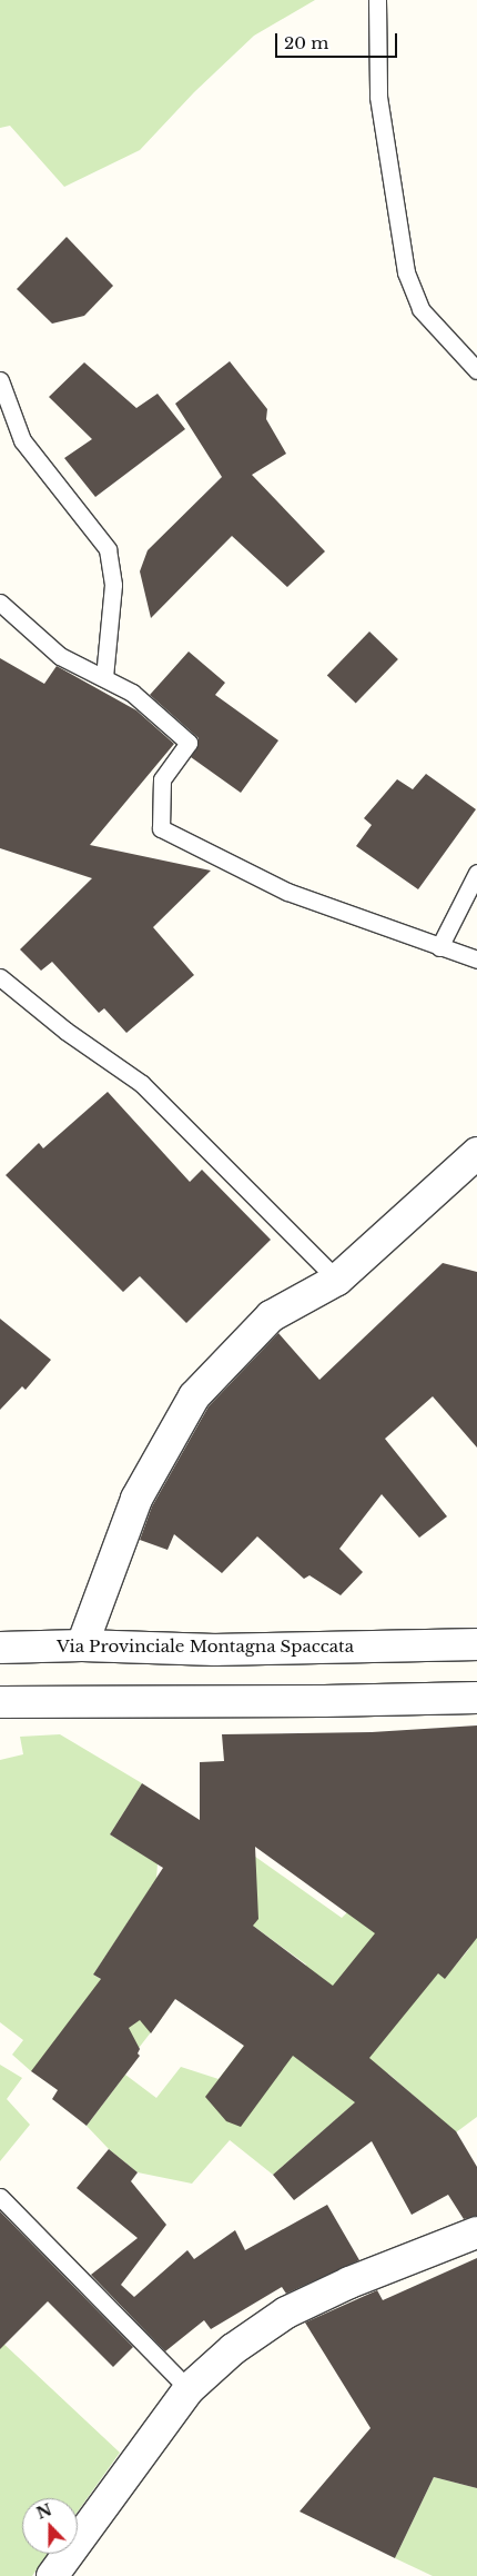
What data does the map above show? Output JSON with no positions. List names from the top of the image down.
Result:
{
  "streets": {
    "street": ["Via Provinciale Montagna Spaccata"]
  },
  "scale_bar": "20 m",
  "north": "top"
}
